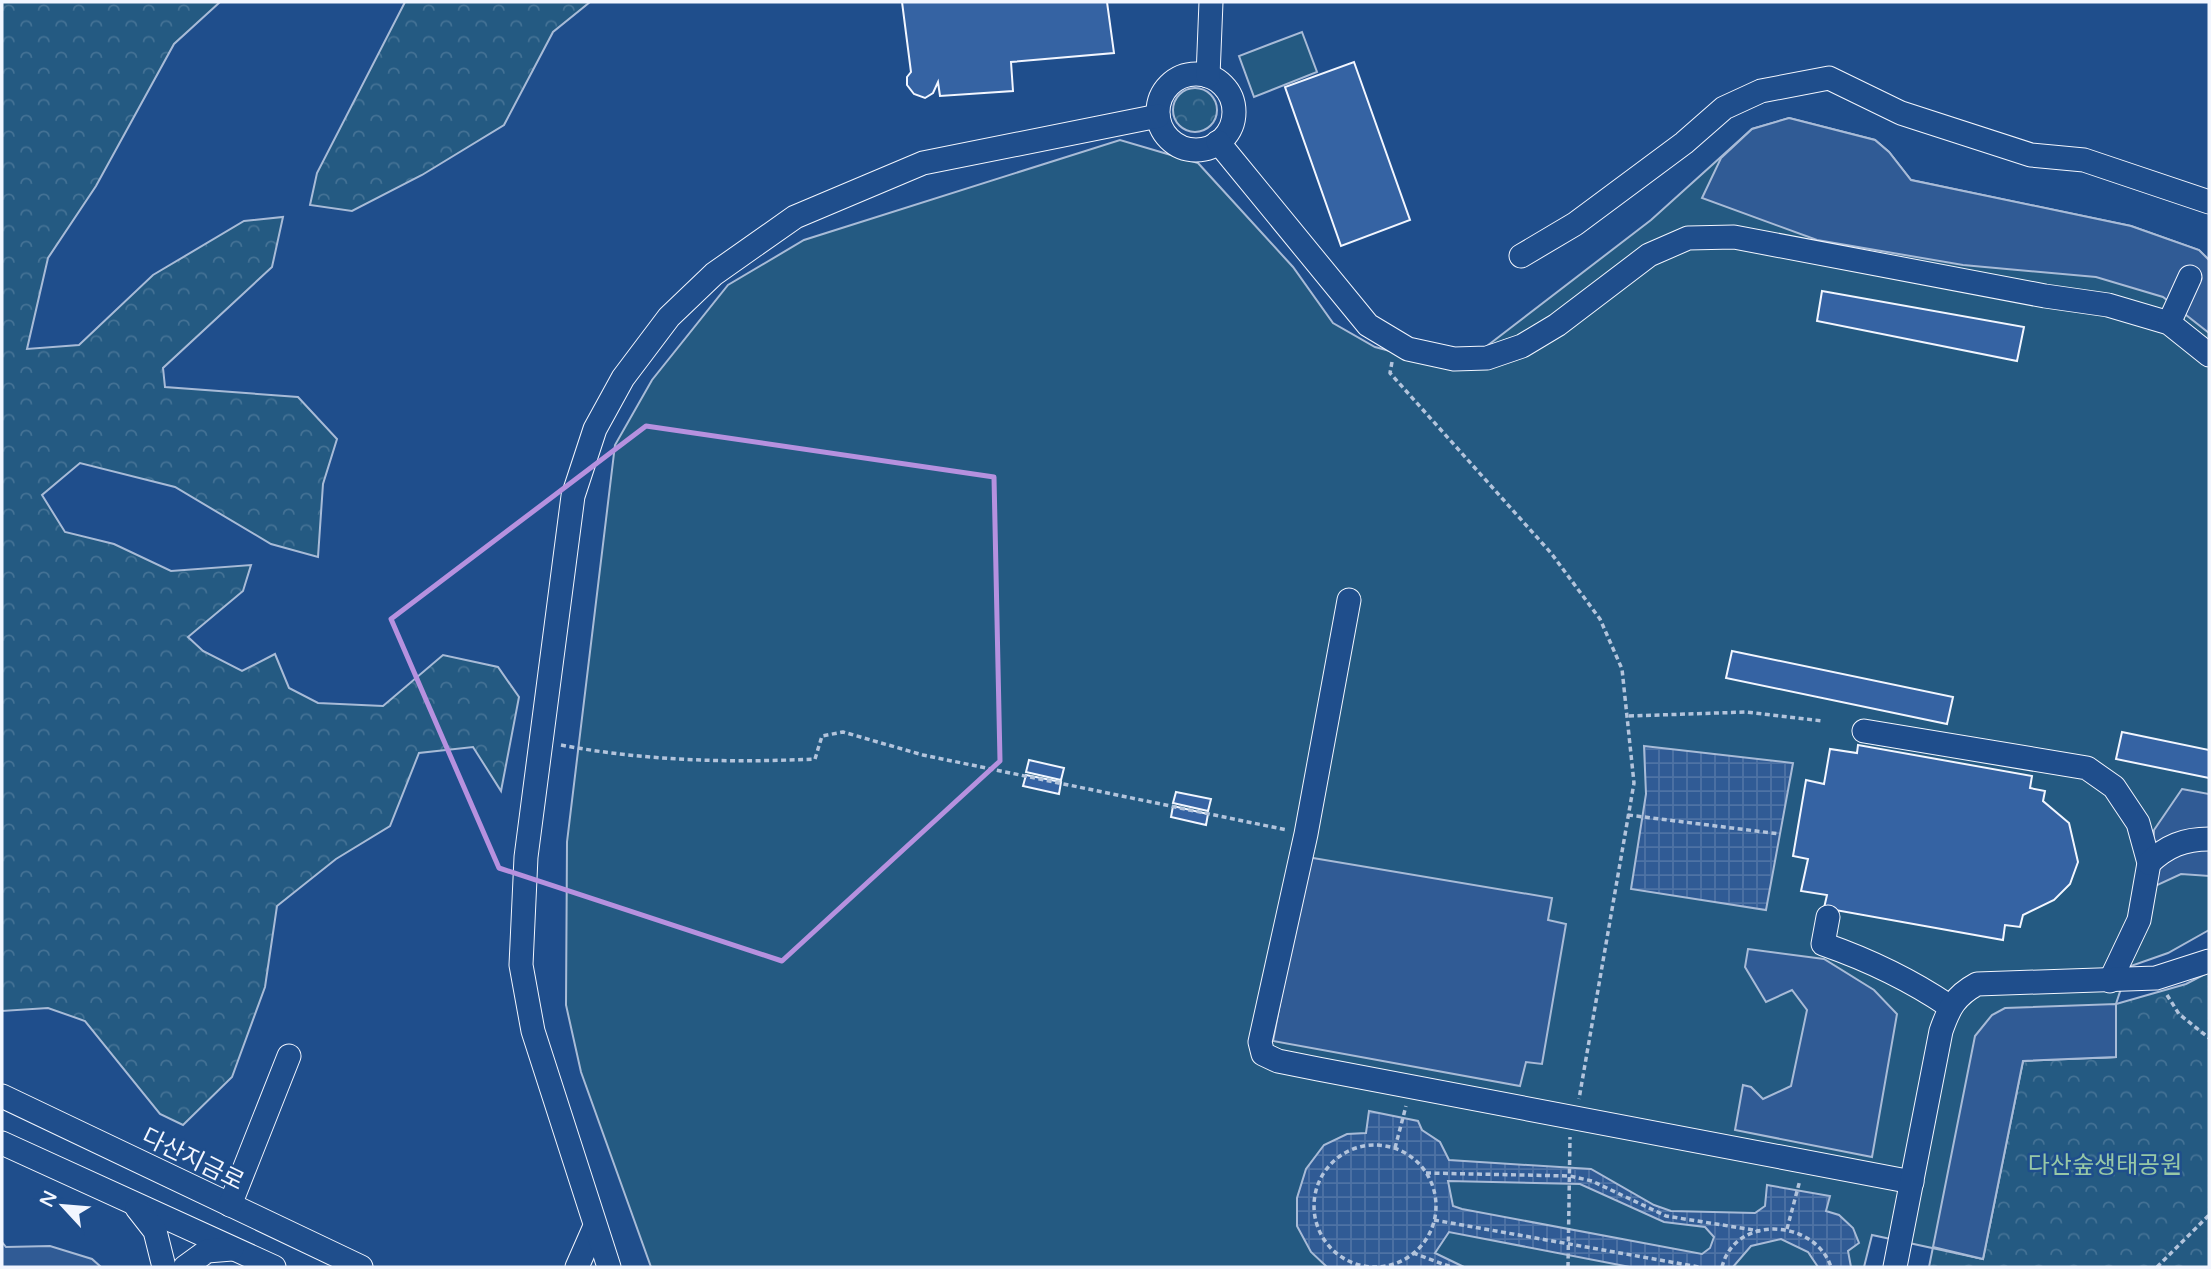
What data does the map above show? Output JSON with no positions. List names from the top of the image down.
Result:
{
  "streets": {
    "street": ["다산지금로"]
  },
  "parks": ["다산숲생태공원"],
  "north": "top left"
}
